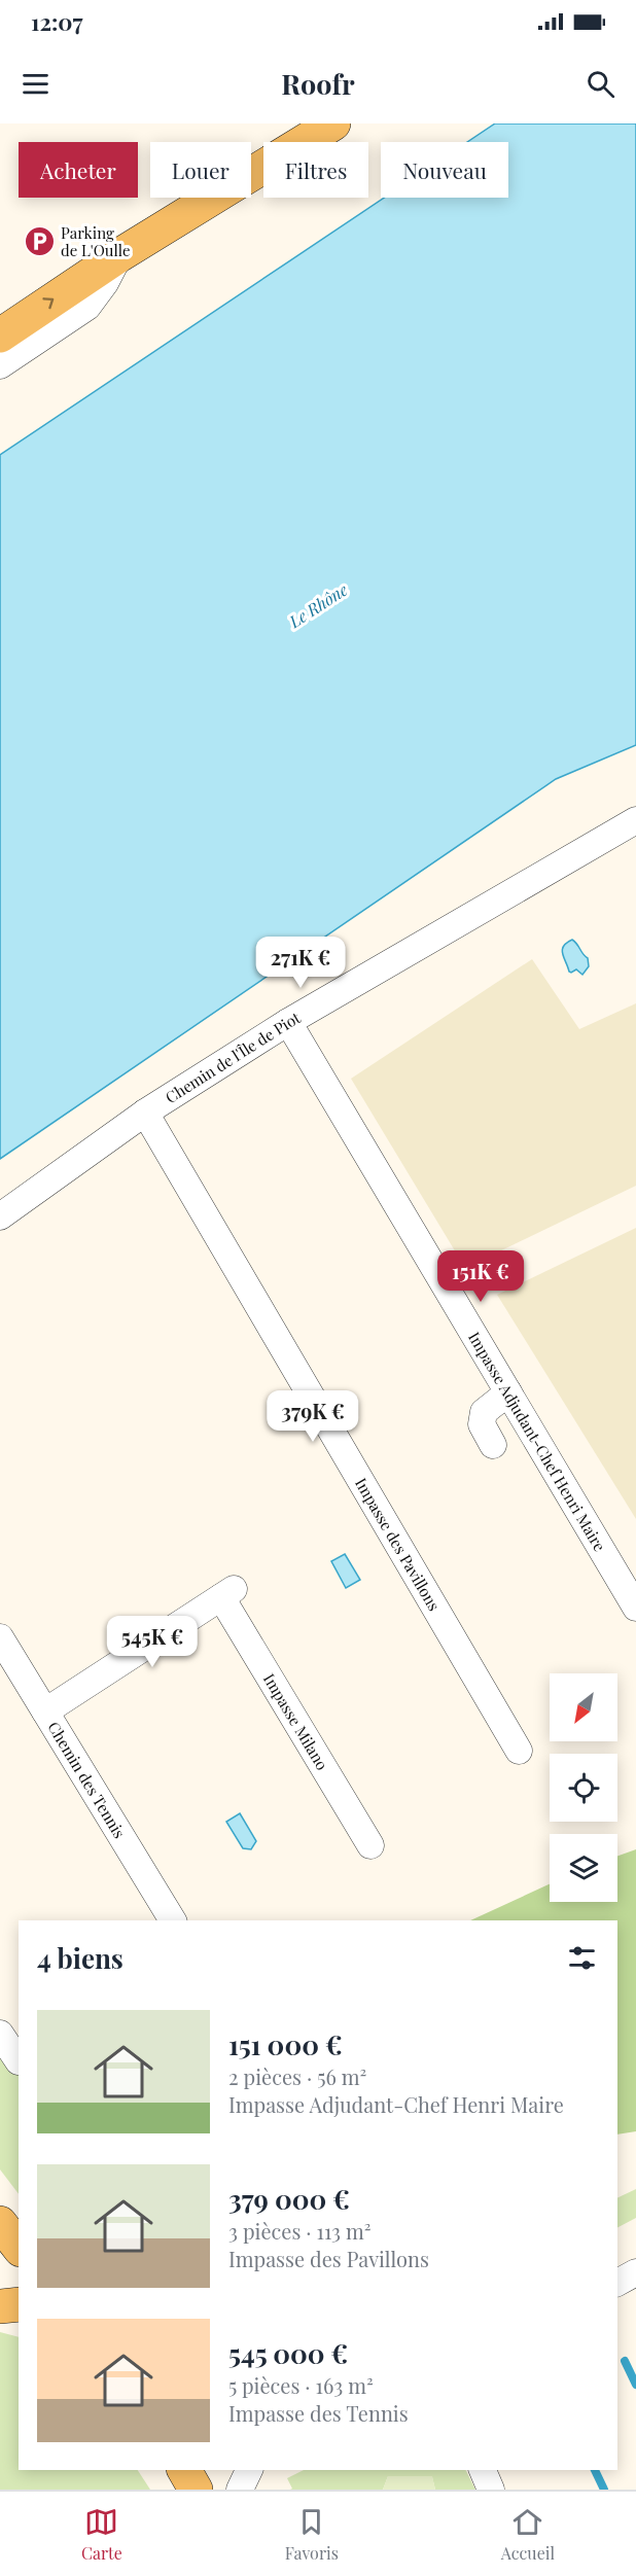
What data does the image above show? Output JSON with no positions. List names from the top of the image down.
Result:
{
  "streets": {
    "street": [
      "Chemin de l'Île de Piot",
      "Impasse Adjudant-Chef Henri Maire",
      "Impasse des Pavillons",
      "Impasse Milano",
      "Chemin des Tennis"
    ]
  },
  "crossings": [
    ["Chemin de l'Île de Piot", "Impasse Adjudant-Chef Henri Maire"],
    ["Chemin de l'Île de Piot", "Impasse des Pavillons"],
    ["Impasse Milano", "Chemin des Tennis"]
  ],
  "water": ["Le Rhône"],
  "places": {
    "parking": ["Parking de L'Oulle"]
  },
  "north": "bottom left",
  "page": {
    "status": "12:07",
    "header": "Roofr",
    "chip": [
      "Acheter",
      "Louer",
      "Filtres",
      "Nouveau"
    ],
    "price": [
      "271K €",
      "151K €",
      "379K €",
      "545K €"
    ],
    "heading": "4 biens",
    "list": [
      {
        "name": "151 000 €",
        "note": "2 pièces · 56 m² · Impasse Adjudant-Chef Henri Maire"
      },
      {
        "name": "379 000 €",
        "note": "3 pièces · 113 m² · Impasse des Pavillons"
      },
      {
        "name": "545 000 €",
        "note": "5 pièces · 163 m² · Impasse des Tennis"
      }
    ],
    "tabs": ["Carte", "Favoris", "Accueil"]
  }
}
